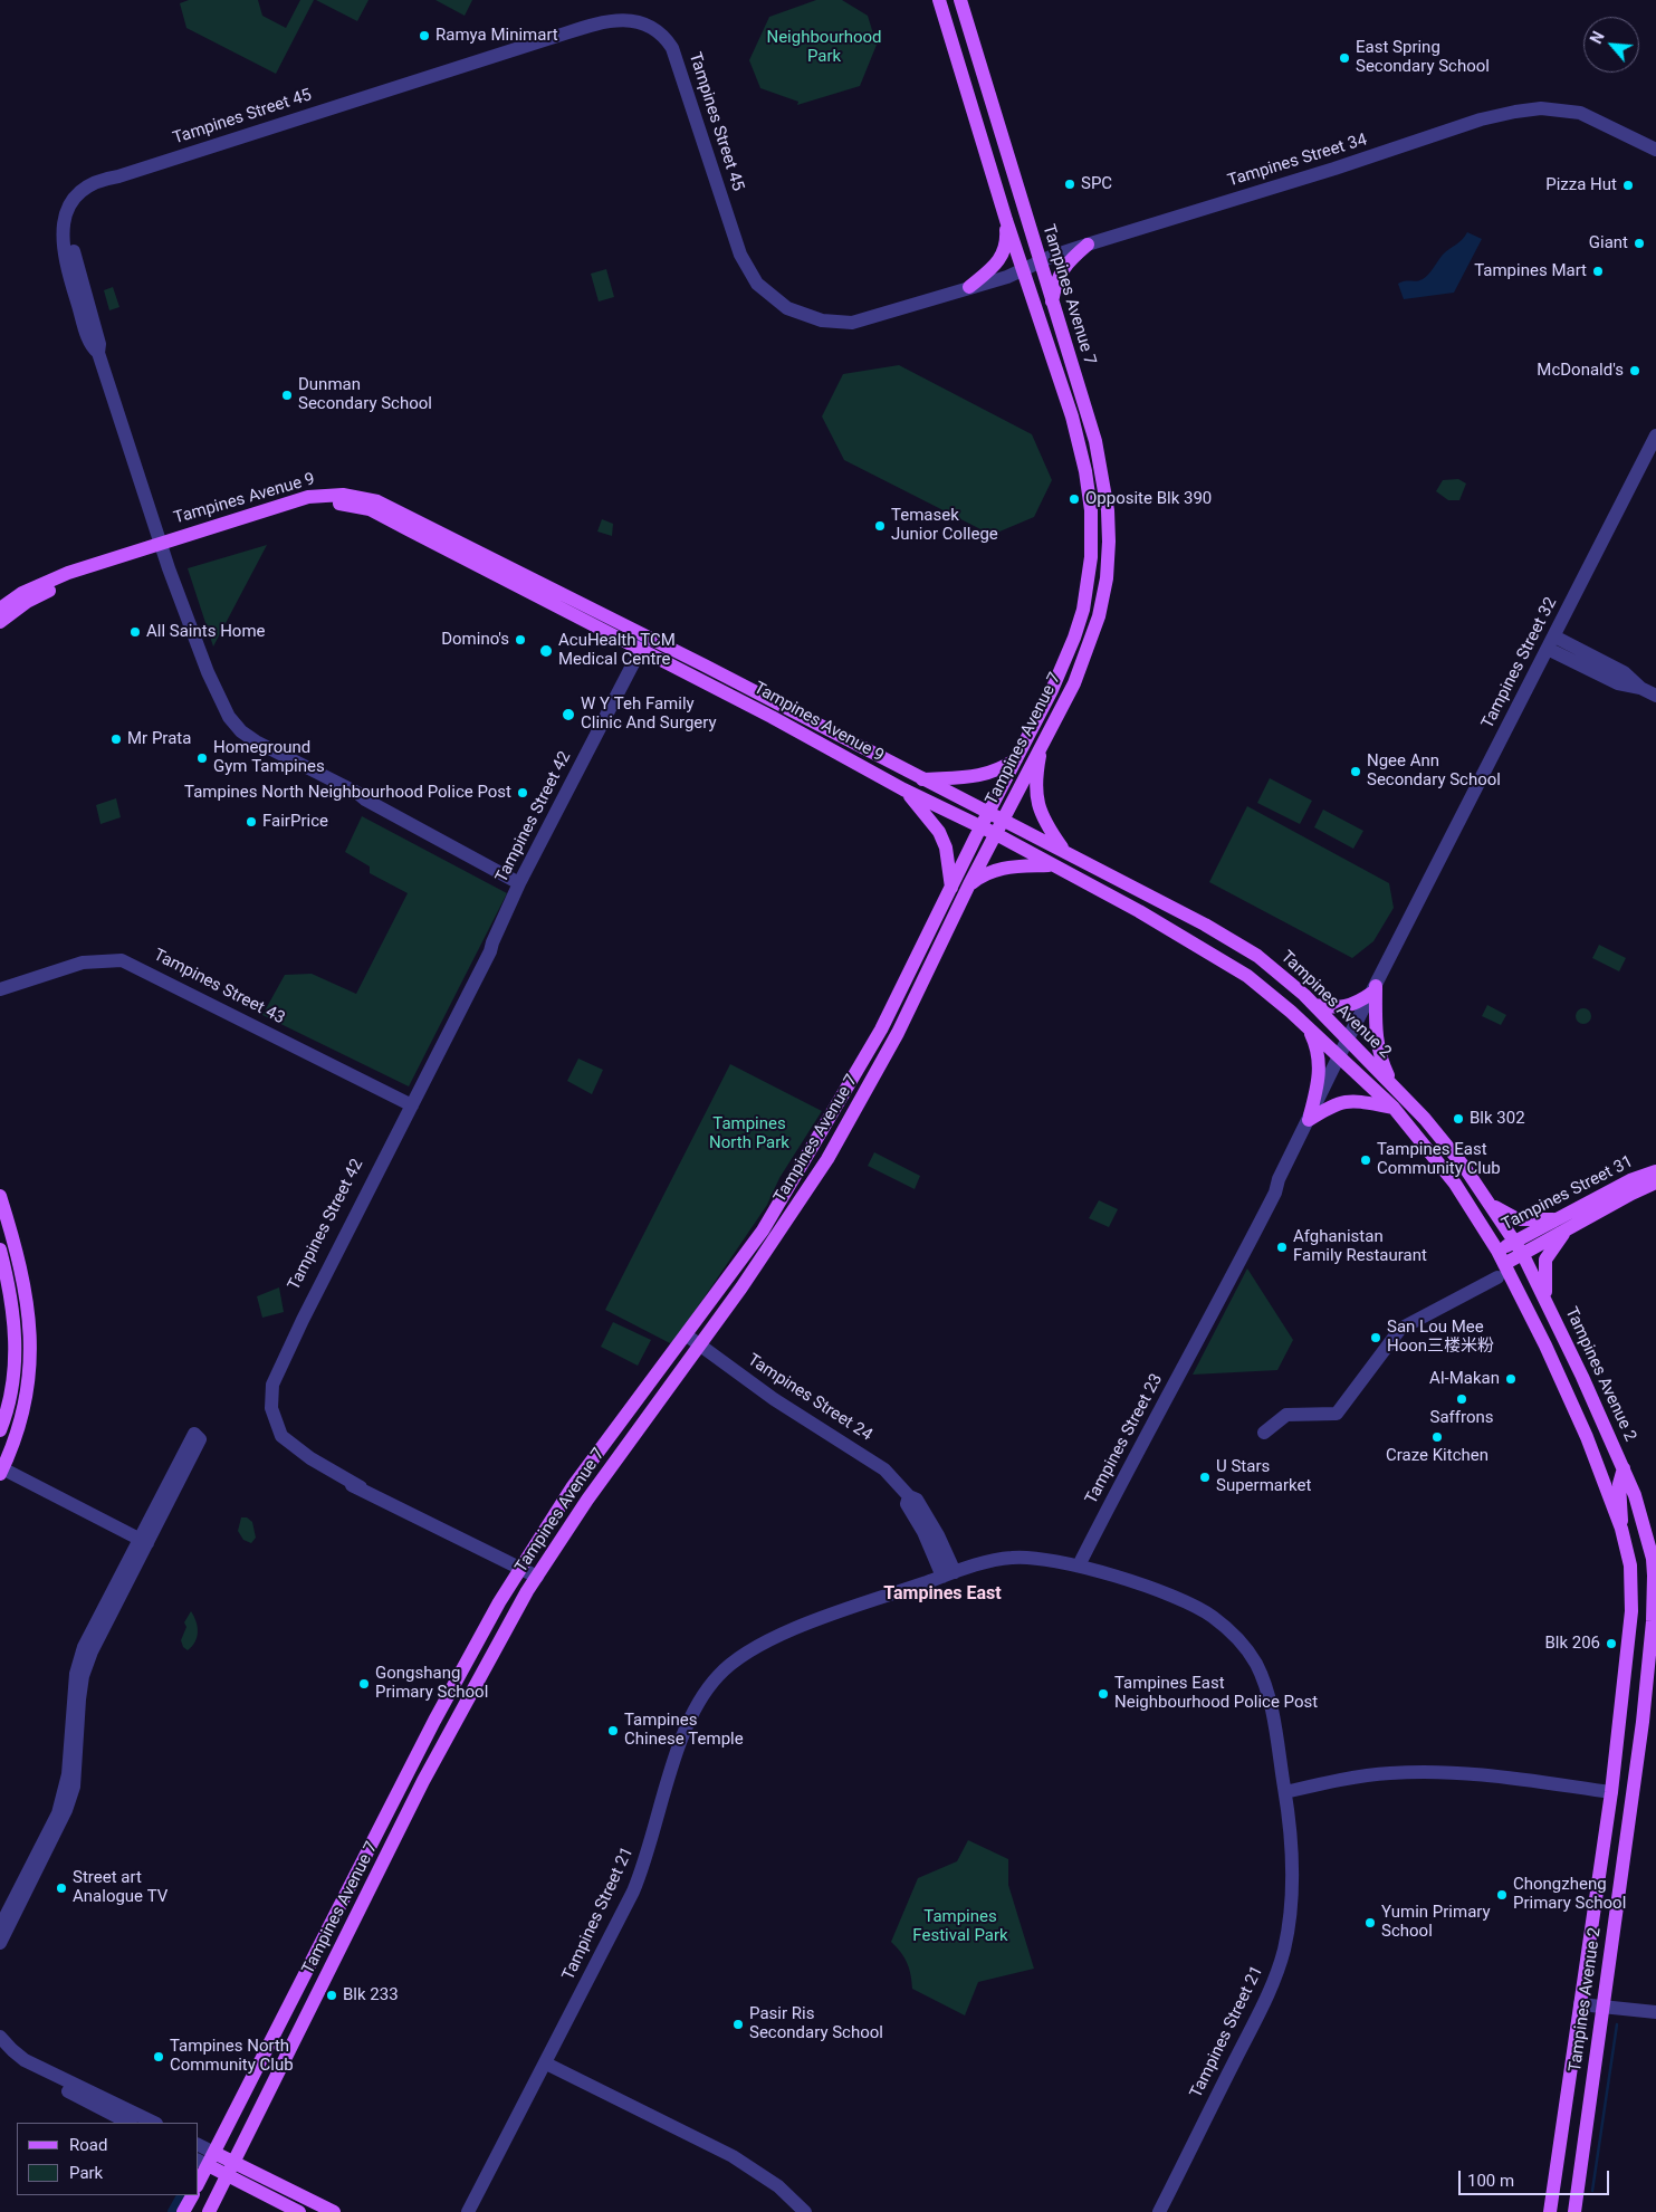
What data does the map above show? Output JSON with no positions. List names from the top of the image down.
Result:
{
  "streets": {
    "main road": [
      "Tampines Avenue 7",
      "Tampines Avenue 9",
      "Tampines Avenue 2",
      "Tampines Street 31"
    ],
    "street": [
      "Tampines Street 45",
      "Tampines Street 34",
      "Tampines Street 32",
      "Tampines Street 42",
      "Tampines Street 43",
      "Tampines Street 24",
      "Tampines Street 23",
      "Tampines Street 21"
    ]
  },
  "crossings": [
    ["Tampines Street 45", "Tampines Street 34"],
    ["Tampines Street 45", "Tampines Avenue 7"],
    ["Tampines Street 45", "Tampines Avenue 9"],
    ["Tampines Street 45", "Tampines Street 42"],
    ["Tampines Street 34", "Tampines Avenue 7"],
    ["Tampines Avenue 7", "Tampines Avenue 9"],
    ["Tampines Avenue 7", "Tampines Street 42"],
    ["Tampines Avenue 7", "Tampines Avenue 2"],
    ["Tampines Avenue 7", "Tampines Street 24"],
    ["Tampines Avenue 9", "Tampines Street 42"],
    ["Tampines Avenue 9", "Tampines Avenue 2"],
    ["Tampines Street 32", "Tampines Avenue 2"],
    ["Tampines Street 32", "Tampines Street 23"],
    ["Tampines Street 42", "Tampines Street 43"],
    ["Tampines Avenue 2", "Tampines Street 31"],
    ["Tampines Avenue 2", "Tampines Street 23"],
    ["Tampines Street 24", "Tampines Street 21"],
    ["Tampines Street 23", "Tampines Street 21"]
  ],
  "districts": ["Tampines East"],
  "parks": ["Neighbourhood Park", "Tampines North Park", "Tampines Festival Park"],
  "places": [
    "Ramya Minimart",
    "East Spring Secondary School",
    "SPC",
    "Pizza Hut",
    "Giant",
    "Tampines Mart",
    "McDonald's",
    "Dunman Secondary School",
    "Opposite Blk 390",
    "Temasek Junior College",
    "All Saints Home",
    "Domino's",
    "AcuHealth TCM Medical Centre",
    "W Y Teh Family Clinic And Surgery",
    "Mr Prata",
    "Homeground Gym Tampines",
    "Ngee Ann Secondary School",
    "Tampines North Neighbourhood Police Post",
    "FairPrice",
    "Blk 302",
    "Tampines East Community Club",
    "Afghanistan Family Restaurant",
    "San Lou Mee Hoon三楼米粉",
    "Al-Makan",
    "Saffrons",
    "Craze Kitchen",
    "U Stars Supermarket",
    "Blk 206",
    "Gongshang Primary School",
    "Tampines East Neighbourhood Police Post",
    "Tampines Chinese Temple",
    "Street art Analogue TV",
    "Chongzheng Primary School",
    "Yumin Primary School",
    "Blk 233",
    "Pasir Ris Secondary School",
    "Tampines North Community Club"
  ],
  "legend": ["Road", "Park"],
  "scale_bar": "100 m",
  "north": "top left"
}
